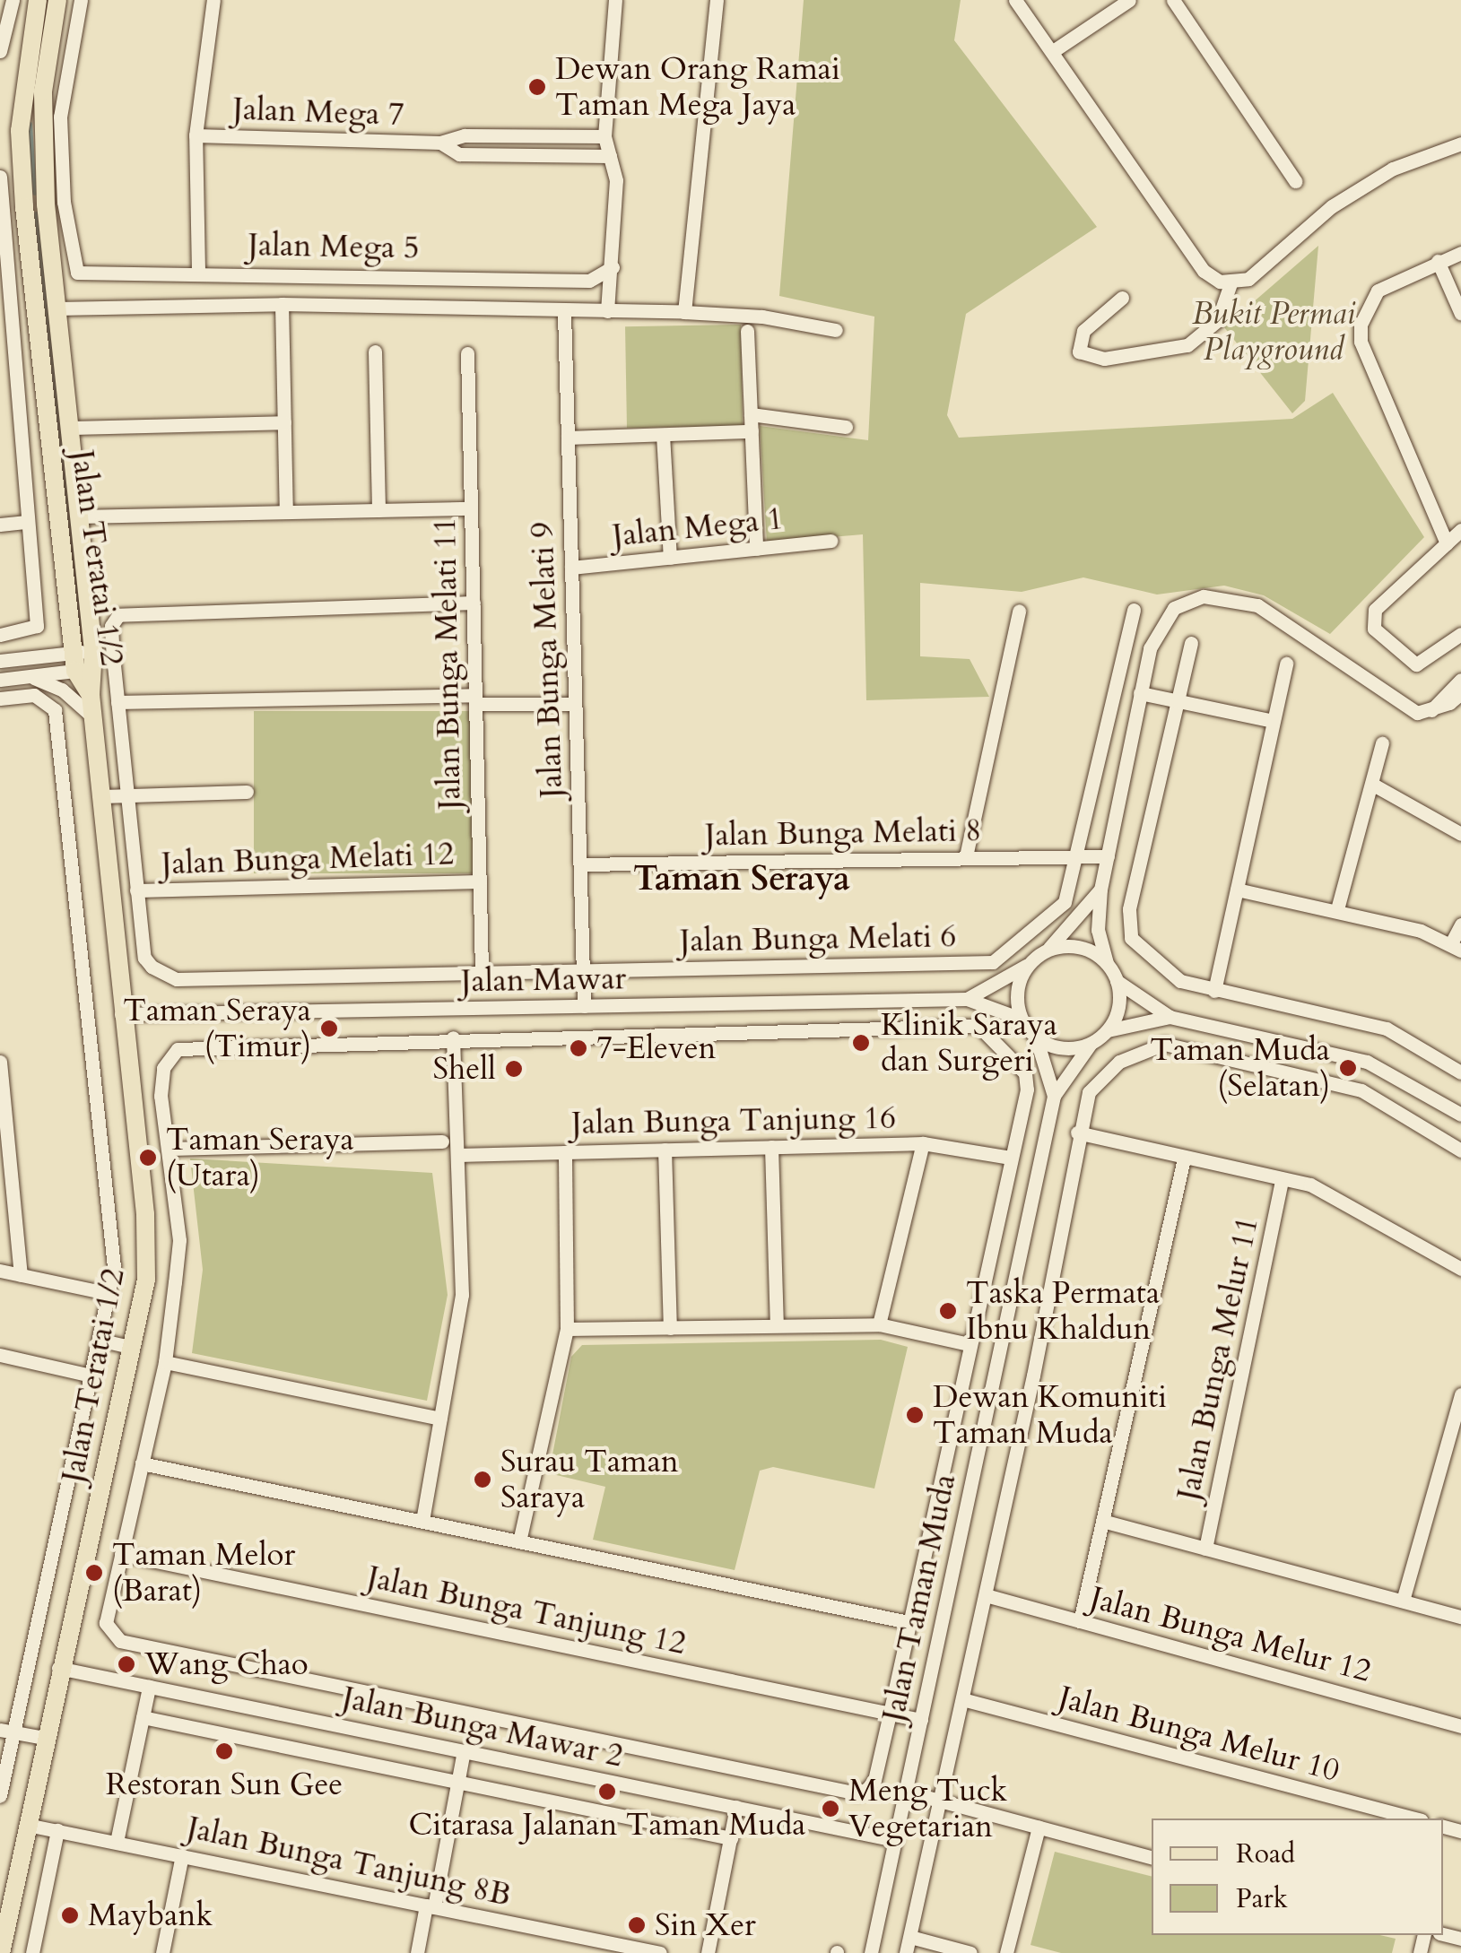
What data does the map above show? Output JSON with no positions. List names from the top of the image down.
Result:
{
  "streets": {
    "main road": ["Jalan Teratai 1/2"],
    "street": [
      "Jalan Mega 7",
      "Jalan Mega 5",
      "Jalan Mega 1",
      "Jalan Bunga Melati 9",
      "Jalan Bunga Melati 11",
      "Jalan Bunga Melati 8",
      "Jalan Bunga Melati 12",
      "Jalan Bunga Melati 6",
      "Jalan Mawar",
      "Jalan Bunga Tanjung 16",
      "Jalan Bunga Melur 11",
      "Jalan Taman Muda",
      "Jalan Bunga Tanjung 12",
      "Jalan Bunga Melur 12",
      "Jalan Bunga Mawar 2",
      "Jalan Bunga Melur 10",
      "Jalan Bunga Tanjung 8B"
    ]
  },
  "crossings": [
    ["Jalan Mega 5", "Jalan Teratai 1/2"],
    ["Jalan Mega 1", "Jalan Bunga Melati 9"],
    ["Jalan Teratai 1/2", "Jalan Bunga Melati 11"],
    ["Jalan Teratai 1/2", "Jalan Bunga Melati 12"],
    ["Jalan Teratai 1/2", "Jalan Bunga Melati 6"],
    ["Jalan Teratai 1/2", "Jalan Mawar"],
    ["Jalan Teratai 1/2", "Jalan Bunga Mawar 2"],
    ["Jalan Teratai 1/2", "Jalan Bunga Tanjung 8B"],
    ["Jalan Bunga Melati 9", "Jalan Bunga Melati 8"],
    ["Jalan Bunga Melati 9", "Jalan Bunga Melati 6"],
    ["Jalan Bunga Melati 9", "Jalan Mawar"],
    ["Jalan Bunga Melati 11", "Jalan Bunga Melati 12"],
    ["Jalan Bunga Melati 11", "Jalan Bunga Melati 6"],
    ["Jalan Bunga Melati 8", "Jalan Bunga Melati 6"],
    ["Jalan Mawar", "Jalan Taman Muda"],
    ["Jalan Taman Muda", "Jalan Bunga Tanjung 12"],
    ["Jalan Taman Muda", "Jalan Bunga Mawar 2"]
  ],
  "districts": ["Taman Seraya"],
  "parks": ["Bukit Permai Playground"],
  "places": [
    "Dewan Orang Ramai Taman Mega Jaya",
    "Taman Seraya (Timur)",
    "Klinik Saraya dan Surgeri",
    "7-Eleven",
    "Taman Muda (Selatan)",
    "Shell",
    "Taman Seraya (Utara)",
    "Taska Permata Ibnu Khaldun",
    "Dewan Komuniti Taman Muda",
    "Surau Taman Saraya",
    "Taman Melor (Barat)",
    "Wang Chao",
    "Restoran Sun Gee",
    "Citarasa Jalanan Taman Muda",
    "Meng Tuck Vegetarian",
    "Maybank",
    "Sin Xer"
  ],
  "legend": ["Road", "Park"]
}
